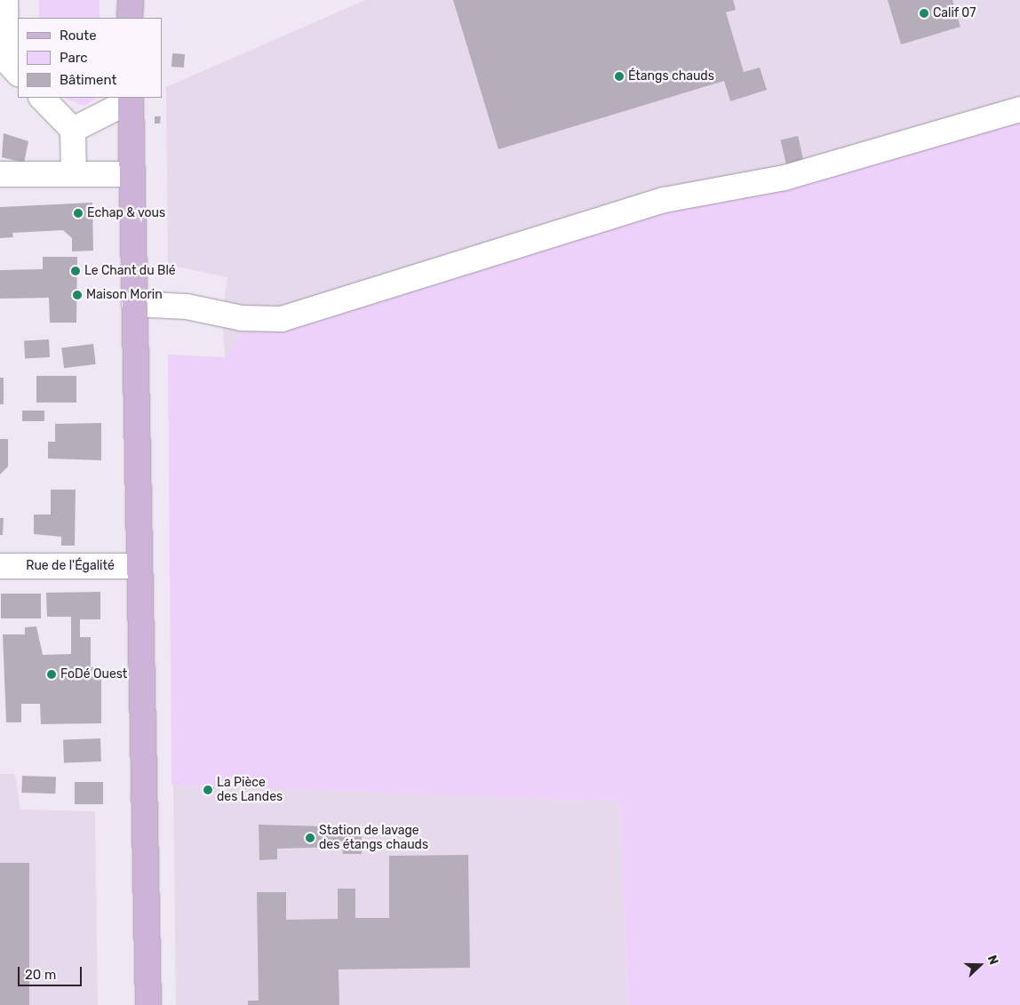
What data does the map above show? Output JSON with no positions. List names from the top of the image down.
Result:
{
  "streets": {
    "street": ["Rue de l'Égalité"]
  },
  "places": [
    "Calif 07",
    "Étangs chauds",
    "Echap & vous",
    "Le Chant du Blé",
    "Maison Morin",
    "FoDé Ouest",
    "La Pièce des Landes",
    "Station de lavage des étangs chauds"
  ],
  "legend": ["Route", "Parc", "Bâtiment"],
  "scale_bar": "20 m",
  "north": "right"
}
